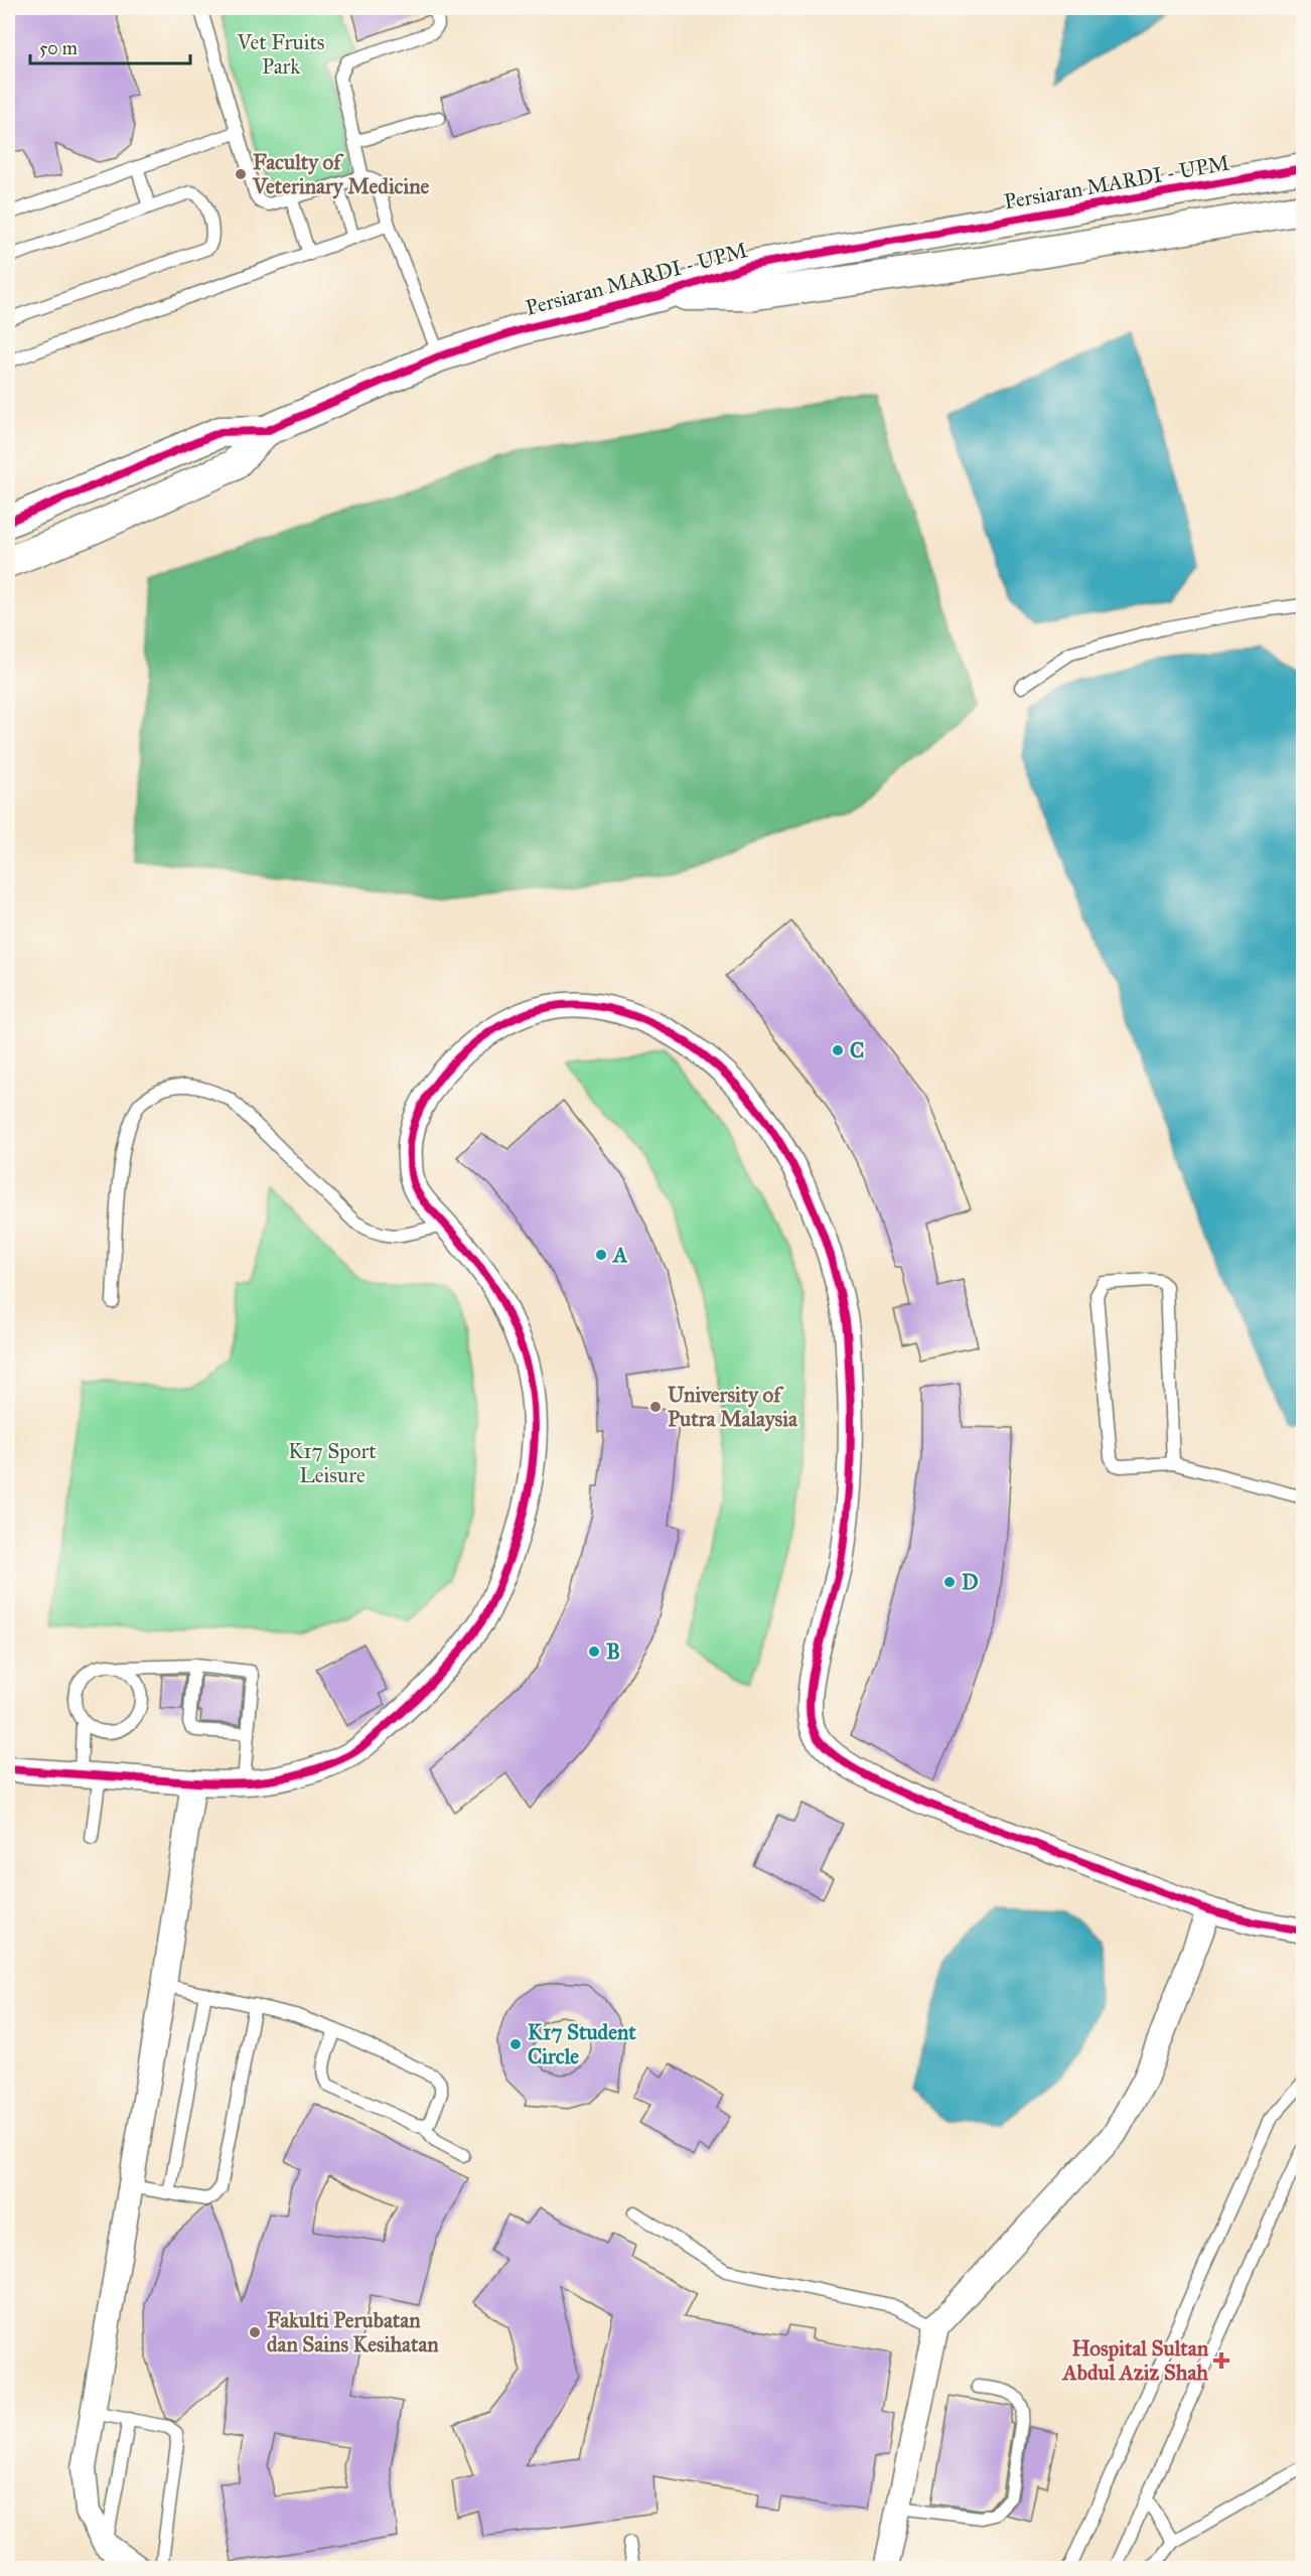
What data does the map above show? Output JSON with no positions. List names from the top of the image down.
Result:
{
  "streets": {
    "street": ["Persiaran MARDI - UPM"]
  },
  "parks": ["Vet Fruits Park", "K17 Sport Leisure"],
  "places": {
    "other": [
      "Faculty of Veterinary Medicine",
      "C",
      "A",
      "University of Putra Malaysia",
      "D",
      "B",
      "K17 Student Circle",
      "Fakulti Perubatan dan Sains Kesihatan"
    ],
    "health": ["Hospital Sultan Abdul Aziz Shah"]
  },
  "scale_bar": "50 m"
}
